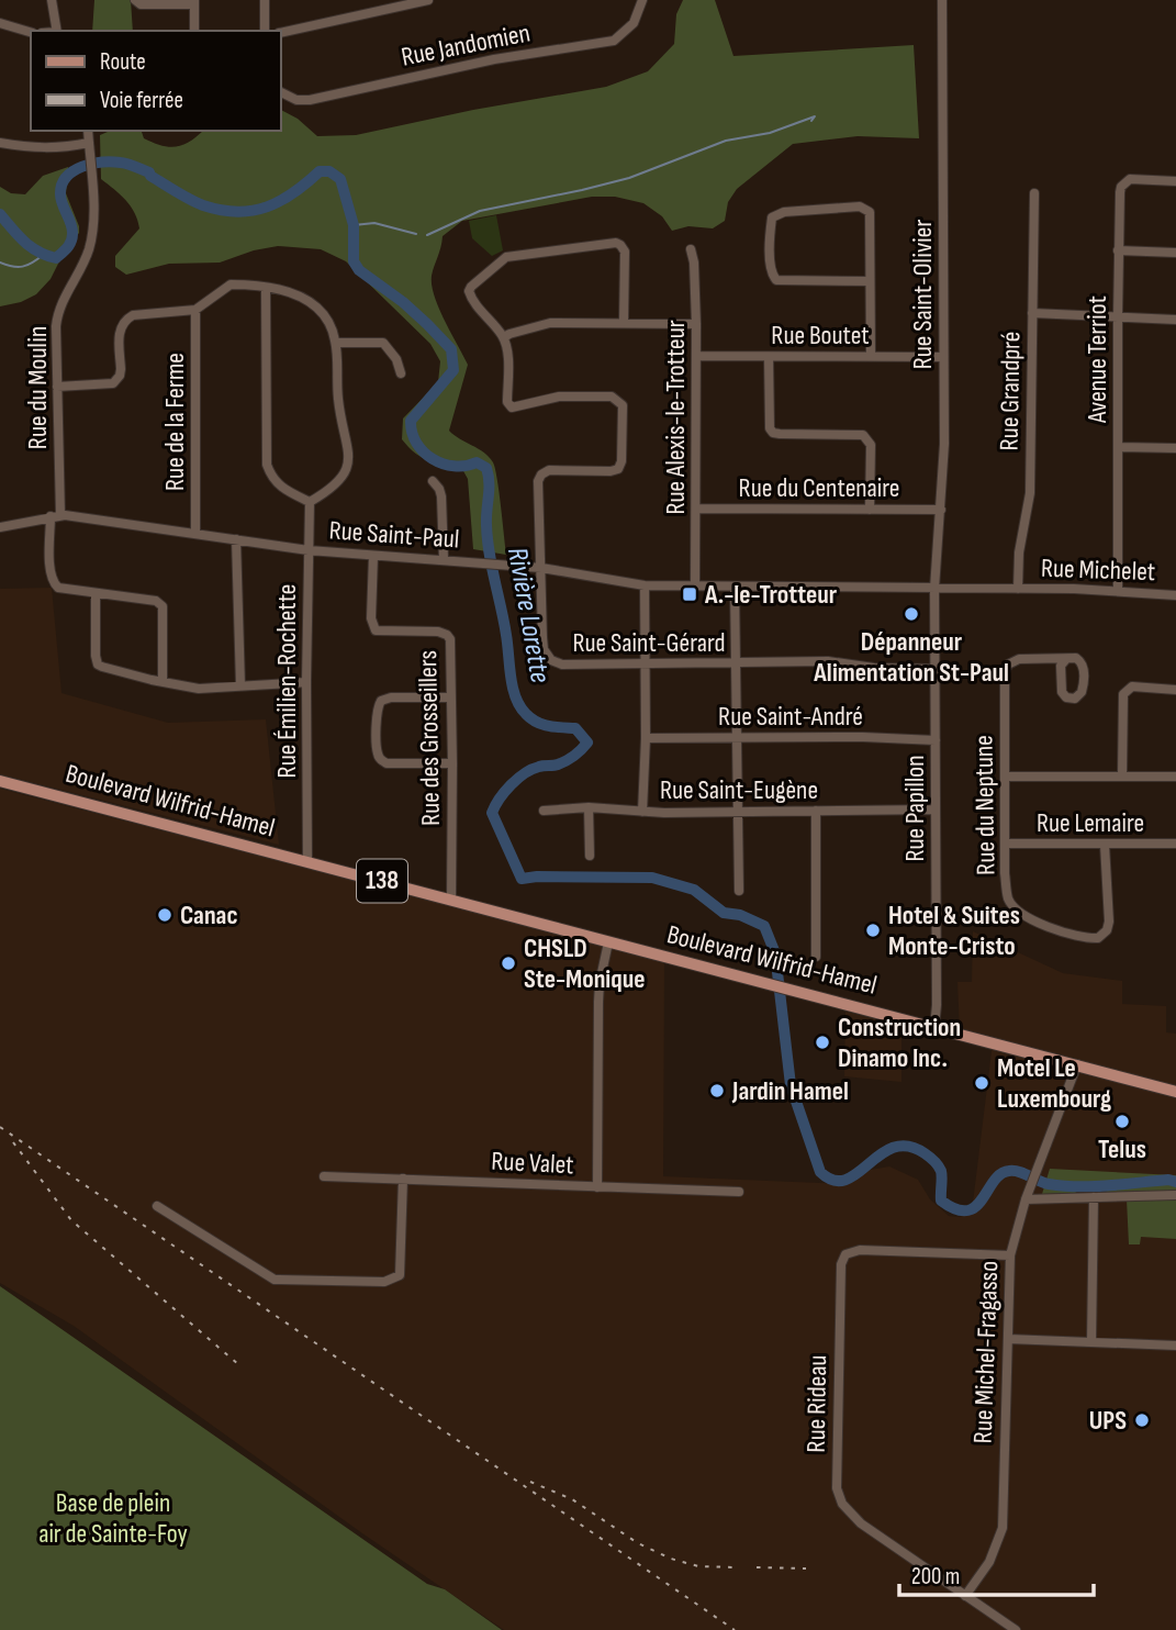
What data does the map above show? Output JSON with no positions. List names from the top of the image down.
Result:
{
  "streets": {
    "main road": ["Boulevard Wilfrid-Hamel", "138"],
    "street": [
      "Rue Jandomien",
      "Rue Saint-Olivier",
      "Rue Boutet",
      "Avenue Terriot",
      "Rue du Moulin",
      "Rue Grandpré",
      "Rue Alexis-le-Trotteur",
      "Rue de la Ferme",
      "Rue du Centenaire",
      "Rue Saint-Paul",
      "Rue Michelet",
      "Rue Saint-Gérard",
      "Rue Émilien-Rochette",
      "Rue Saint-André",
      "Rue des Grosseillers",
      "Rue Saint-Eugène",
      "Rue du Neptune",
      "Rue Papillon",
      "Rue Lemaire",
      "Rue Valet",
      "Rue Michel-Fragasso",
      "Rue Rideau"
    ]
  },
  "crossings": [
    ["Rue Saint-Olivier", "Rue Boutet"],
    ["Rue Saint-Olivier", "Rue du Centenaire"],
    ["Rue Saint-Olivier", "Rue Saint-Paul"],
    ["Rue Saint-Olivier", "Rue Papillon"],
    ["Rue Boutet", "Rue Alexis-le-Trotteur"],
    ["Avenue Terriot", "Rue Michelet"],
    ["Rue du Moulin", "Rue Saint-Paul"],
    ["Rue Grandpré", "Rue Saint-Paul"],
    ["Rue Grandpré", "Rue Michelet"],
    ["Rue Alexis-le-Trotteur", "Rue du Centenaire"],
    ["Rue Alexis-le-Trotteur", "Rue Saint-Paul"],
    ["Rue de la Ferme", "Rue Saint-Paul"],
    ["Rue Saint-Paul", "Rue Michelet"],
    ["Rue Saint-Paul", "Rue Saint-Gérard"],
    ["Rue Saint-Paul", "Rue Émilien-Rochette"],
    ["Rue Saint-Paul", "Rue des Grosseillers"],
    ["Rue Saint-Paul", "Rue Papillon"],
    ["Rue Saint-Gérard", "Rue Papillon"],
    ["Rue Émilien-Rochette", "Boulevard Wilfrid-Hamel"],
    ["Rue Saint-André", "Rue Papillon"],
    ["Rue des Grosseillers", "Boulevard Wilfrid-Hamel"],
    ["Rue Saint-Eugène", "Rue Papillon"],
    ["Boulevard Wilfrid-Hamel", "Rue Papillon"],
    ["Boulevard Wilfrid-Hamel", "Rue Michel-Fragasso"],
    ["Rue du Neptune", "Rue Lemaire"],
    ["Rue Michel-Fragasso", "Rue Rideau"]
  ],
  "water": ["Rivière Lorette"],
  "parks": ["Base de plein air de Sainte-Foy"],
  "places": {
    "transit": ["A.-le-Trotteur"],
    "other": [
      "Dépanneur Alimentation St-Paul",
      "Canac",
      "Hotel & Suites Monte-Cristo",
      "CHSLD Ste-Monique",
      "Construction Dinamo Inc.",
      "Motel Le Luxembourg",
      "Jardin Hamel",
      "Telus",
      "UPS"
    ]
  },
  "legend": ["Route", "Voie ferrée"],
  "scale_bar": "200 m"
}
